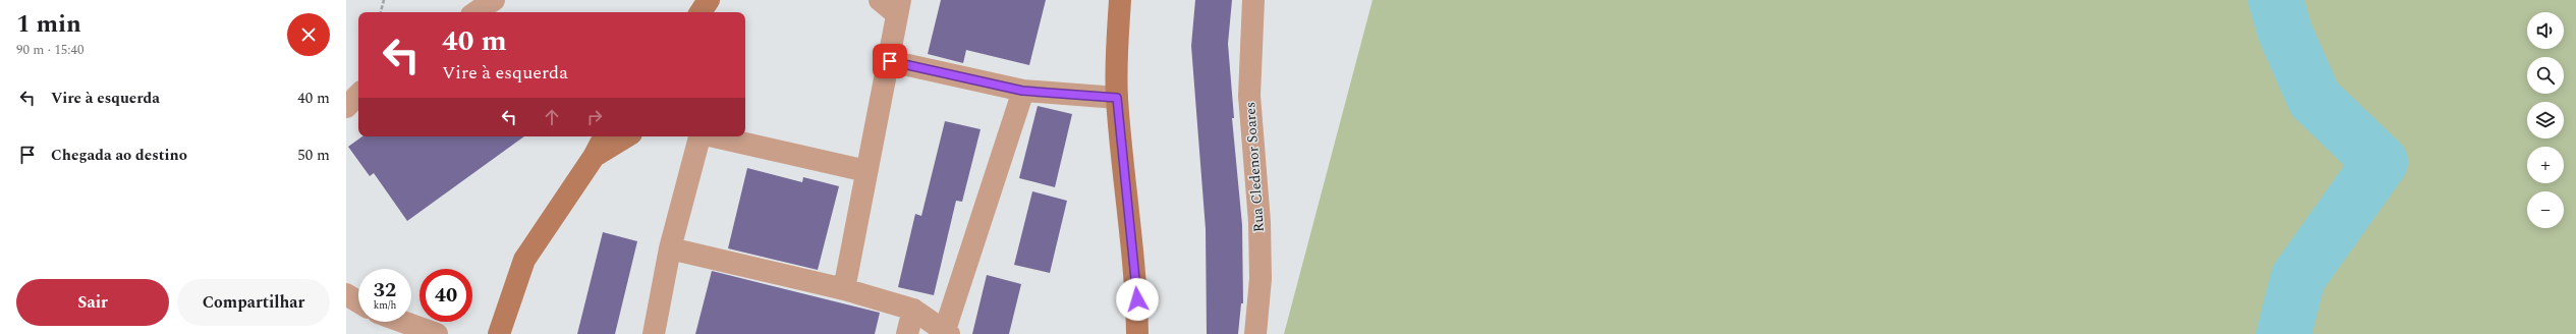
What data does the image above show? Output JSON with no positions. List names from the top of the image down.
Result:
{
  "streets": {
    "street": ["Rua Cledenor Soares"]
  },
  "page": {
    "heading": ["1 min", "90 m · 15:40"],
    "map_buttons": ["+", "−"],
    "turn": ["40 m", "Vire à esquerda"],
    "list": [
      {
        "name": "Vire à esquerda",
        "value": "40 m"
      },
      {
        "name": "Chegada ao destino",
        "value": "50 m"
      }
    ],
    "speed": "32 km/h",
    "limit": "40",
    "buttons": ["Sair", "Compartilhar"]
  }
}
